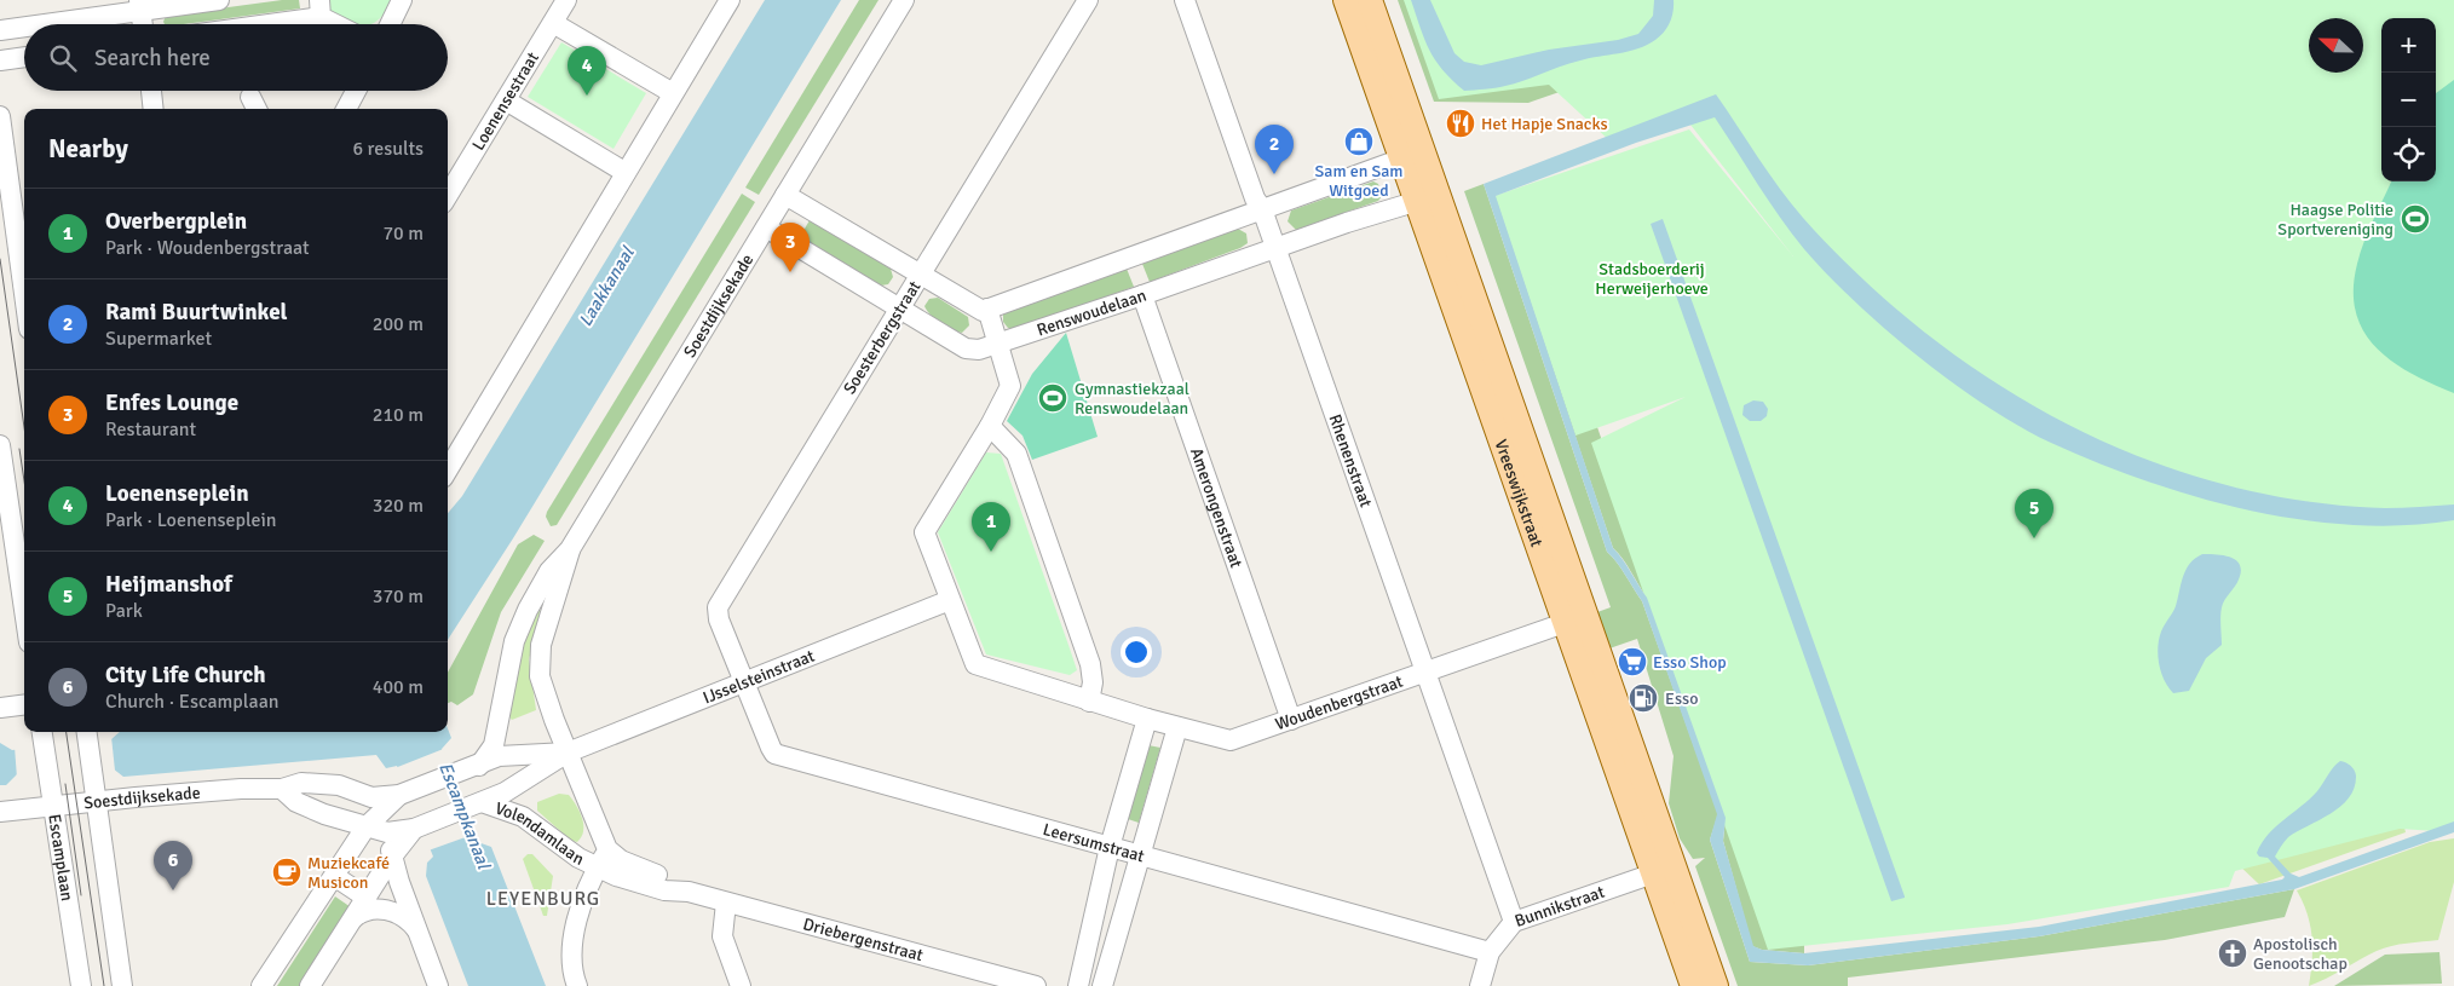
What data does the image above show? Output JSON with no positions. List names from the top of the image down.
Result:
{
  "streets": {
    "main road": ["Vreeswijkstraat"],
    "street": [
      "Loenensestraat",
      "Soestdijksekade",
      "Renswoudelaan",
      "Soesterbergstraat",
      "Rhenenstraat",
      "Amerongenstraat",
      "IJsselsteinstraat",
      "Woudenbergstraat",
      "Volendamlaan",
      "Leersumstraat",
      "Escamplaan",
      "Bunnikstraat",
      "Driebergenstraat"
    ]
  },
  "crossings": [
    ["Soestdijksekade", "Renswoudelaan"],
    ["Soestdijksekade", "IJsselsteinstraat"],
    ["Soestdijksekade", "Escamplaan"],
    ["Renswoudelaan", "Soesterbergstraat"],
    ["Renswoudelaan", "Rhenenstraat"],
    ["Renswoudelaan", "Vreeswijkstraat"],
    ["Renswoudelaan", "Amerongenstraat"],
    ["Renswoudelaan", "Woudenbergstraat"],
    ["Soesterbergstraat", "IJsselsteinstraat"],
    ["Soesterbergstraat", "Leersumstraat"],
    ["Rhenenstraat", "Woudenbergstraat"],
    ["Rhenenstraat", "Bunnikstraat"],
    ["Vreeswijkstraat", "Woudenbergstraat"],
    ["Vreeswijkstraat", "Bunnikstraat"],
    ["Amerongenstraat", "Woudenbergstraat"],
    ["IJsselsteinstraat", "Woudenbergstraat"],
    ["IJsselsteinstraat", "Leersumstraat"],
    ["Volendamlaan", "Driebergenstraat"],
    ["Leersumstraat", "Bunnikstraat"]
  ],
  "districts": ["LEYENBURG"],
  "water": ["Laakkanaal", "Escampkanaal"],
  "parks": ["Stadsboerderij Herweijerhoeve"],
  "places": {
    "restaurant": ["Het Hapje Snacks"],
    "shop": ["Sam en Sam Witgoed"],
    "sports": ["Haagse Politie Sportvereniging", "Gymnastiekzaal Renswoudelaan"],
    "supermarket": ["Esso Shop"],
    "fuel station": ["Esso"],
    "cafe": ["Muziekcafé Musicon"],
    "church": ["Apostolisch Genootschap"]
  },
  "north": "left",
  "page": {
    "map_buttons": ["+", "−"],
    "search": "Search here",
    "pins": [
      "4",
      "2",
      "3",
      "5",
      "1",
      "6"
    ],
    "heading": ["Nearby", "6 results"],
    "list": [
      {
        "mark": "1",
        "name": "Overbergplein",
        "note": "Park · Woudenbergstraat",
        "value": "70 m"
      },
      {
        "mark": "2",
        "name": "Rami Buurtwinkel",
        "note": "Supermarket",
        "value": "200 m"
      },
      {
        "mark": "3",
        "name": "Enfes Lounge",
        "note": "Restaurant",
        "value": "210 m"
      },
      {
        "mark": "4",
        "name": "Loenenseplein",
        "note": "Park · Loenenseplein",
        "value": "320 m"
      },
      {
        "mark": "5",
        "name": "Heijmanshof",
        "note": "Park",
        "value": "370 m"
      },
      {
        "mark": "6",
        "name": "City Life Church",
        "note": "Church · Escamplaan",
        "value": "400 m"
      }
    ]
  }
}
